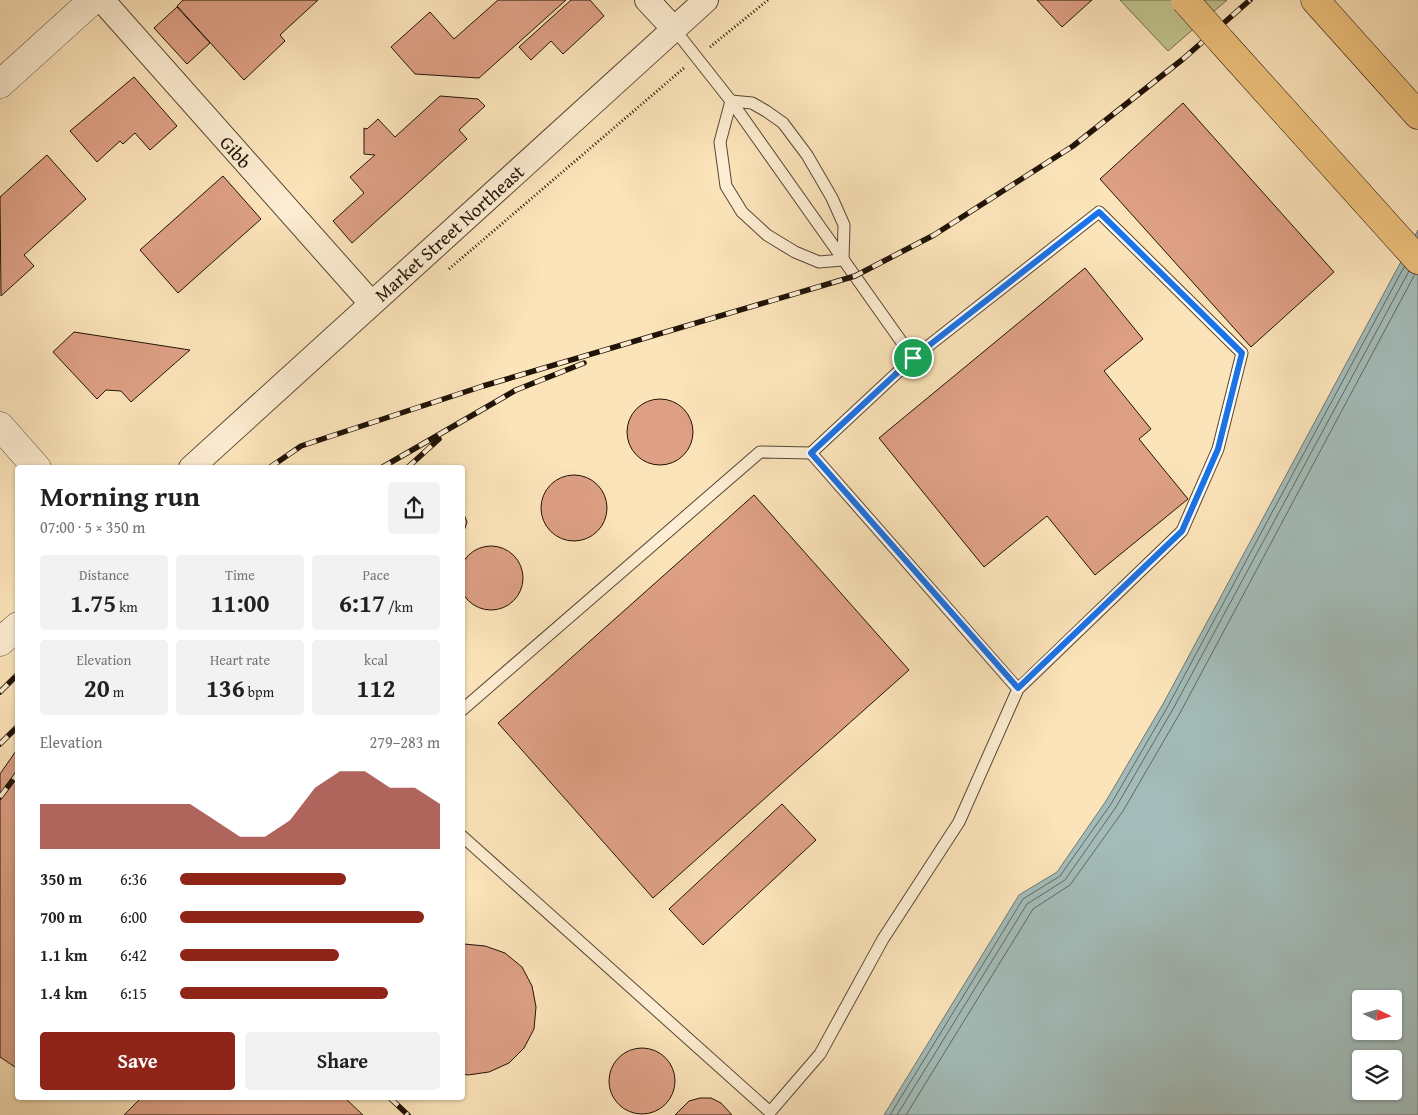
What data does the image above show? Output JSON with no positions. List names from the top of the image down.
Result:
{
  "streets": {
    "street": ["Gibb", "Market Street Northeast"]
  },
  "crossings": [
    ["Gibb", "Market Street Northeast"]
  ],
  "north": "right",
  "page": {
    "heading": ["Morning run", "07:00 · 5 × 350 m"],
    "stats": [
      ["Distance", "1.75 km"],
      ["Time", "11:00"],
      ["Pace", "6:17 /km"],
      ["Elevation", "20 m"],
      ["Heart rate", "136 bpm"],
      ["kcal", "112"]
    ],
    "chart": ["Elevation", "279–283 m"],
    "list": [
      {
        "name": "350 m",
        "note": "6:36"
      },
      {
        "name": "700 m",
        "note": "6:00"
      },
      {
        "name": "1.1 km",
        "note": "6:42"
      },
      {
        "name": "1.4 km",
        "note": "6:15"
      }
    ],
    "buttons": ["Save", "Share"]
  }
}
